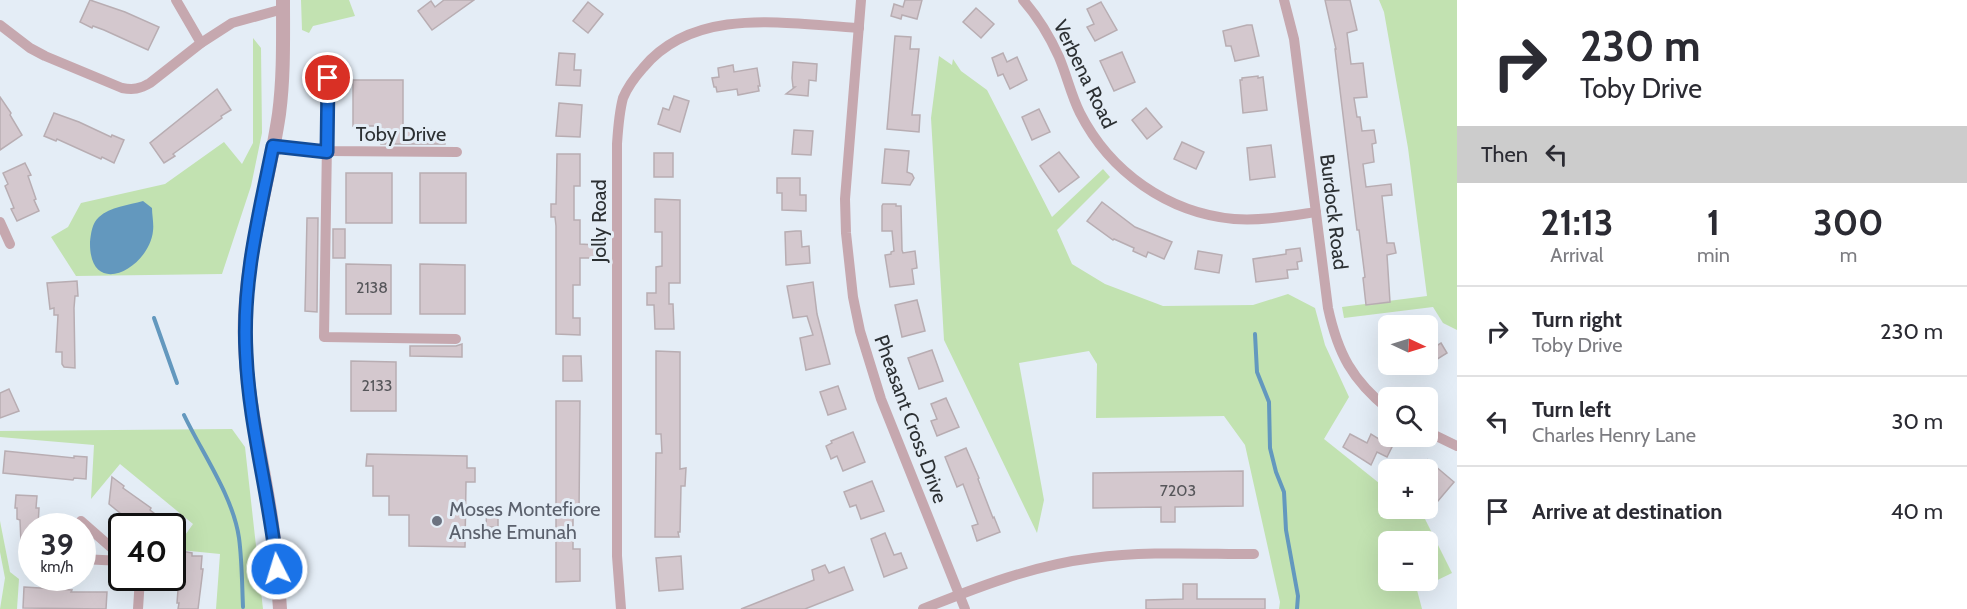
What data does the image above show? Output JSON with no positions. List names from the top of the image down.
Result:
{
  "streets": {
    "street": [
      "Verbena Road",
      "Toby Drive",
      "Burdock Road",
      "Jolly Road",
      "Pheasant Cross Drive"
    ]
  },
  "crossings": [
    ["Verbena Road", "Burdock Road"],
    ["Jolly Road", "Pheasant Cross Drive"]
  ],
  "places": ["Moses Montefiore Anshe Emunah"],
  "house_numbers": ["2138", "2133", "7203"],
  "north": "right",
  "page": {
    "turn": ["230 m", "Toby Drive"],
    "then": "Then",
    "eta": [
      "21:13",
      "Arrival",
      "1",
      "min",
      "300",
      "m"
    ],
    "list": [
      {
        "name": "Turn right",
        "note": "Toby Drive",
        "value": "230 m"
      },
      {
        "name": "Turn left",
        "note": "Charles Henry Lane",
        "value": "30 m"
      },
      {
        "name": "Arrive at destination",
        "value": "40 m"
      }
    ],
    "map_buttons": ["+", "−"],
    "speed": "39 km/h",
    "limit": "40"
  }
}
